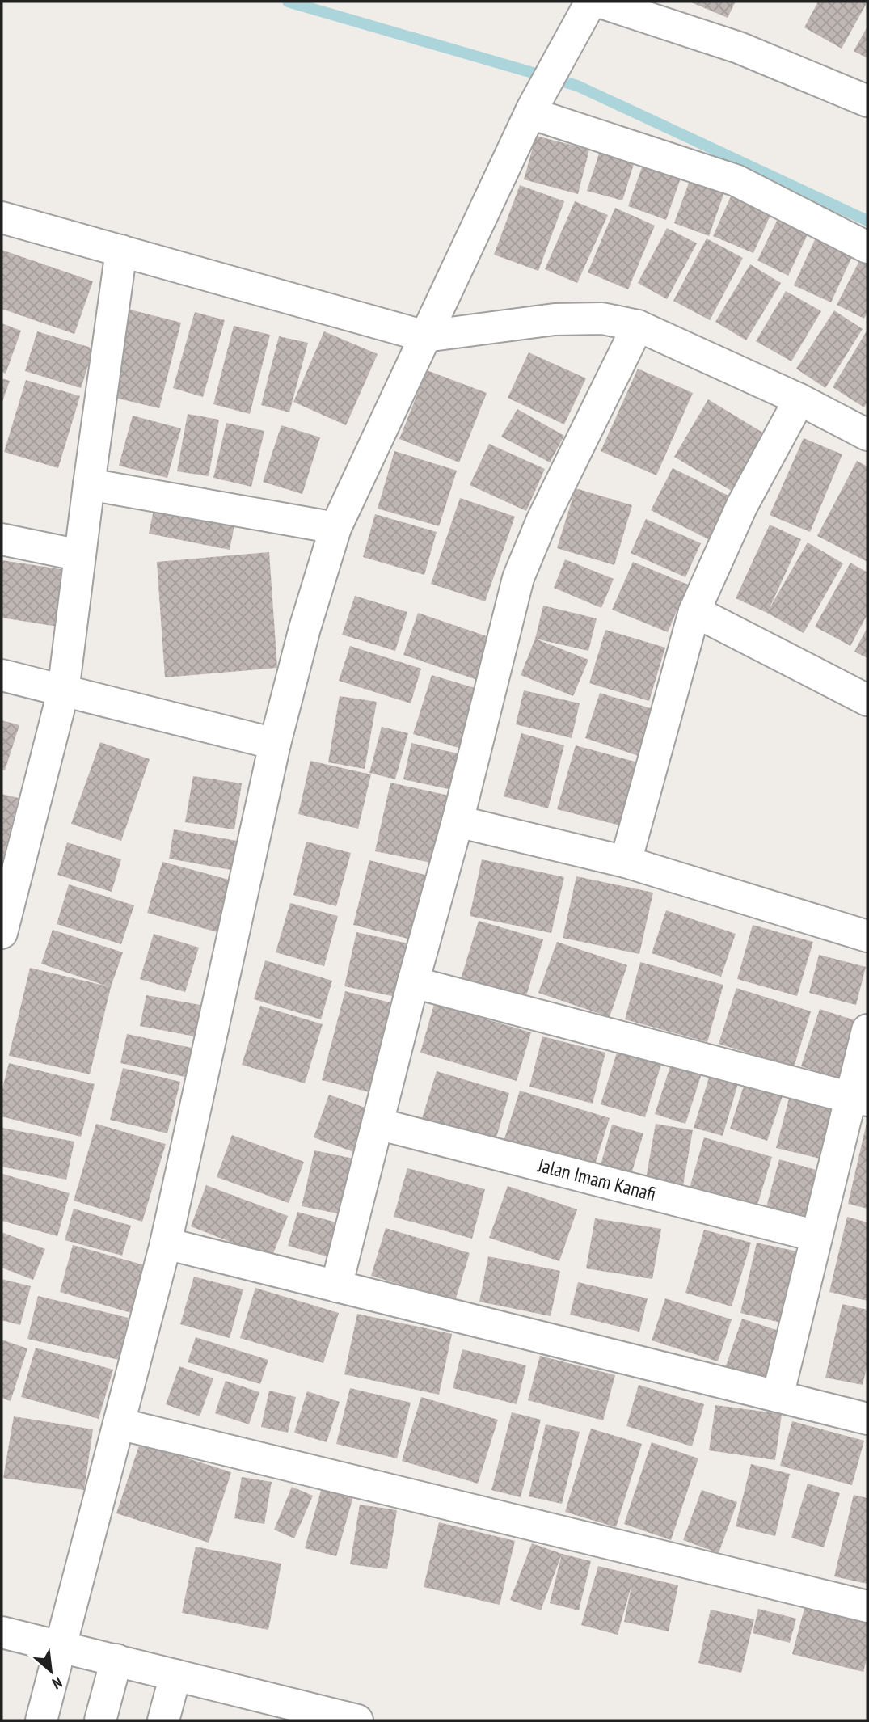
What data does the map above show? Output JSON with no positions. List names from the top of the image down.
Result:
{
  "streets": {
    "street": ["Jalan Imam Kanafi"]
  },
  "north": "bottom right"
}
